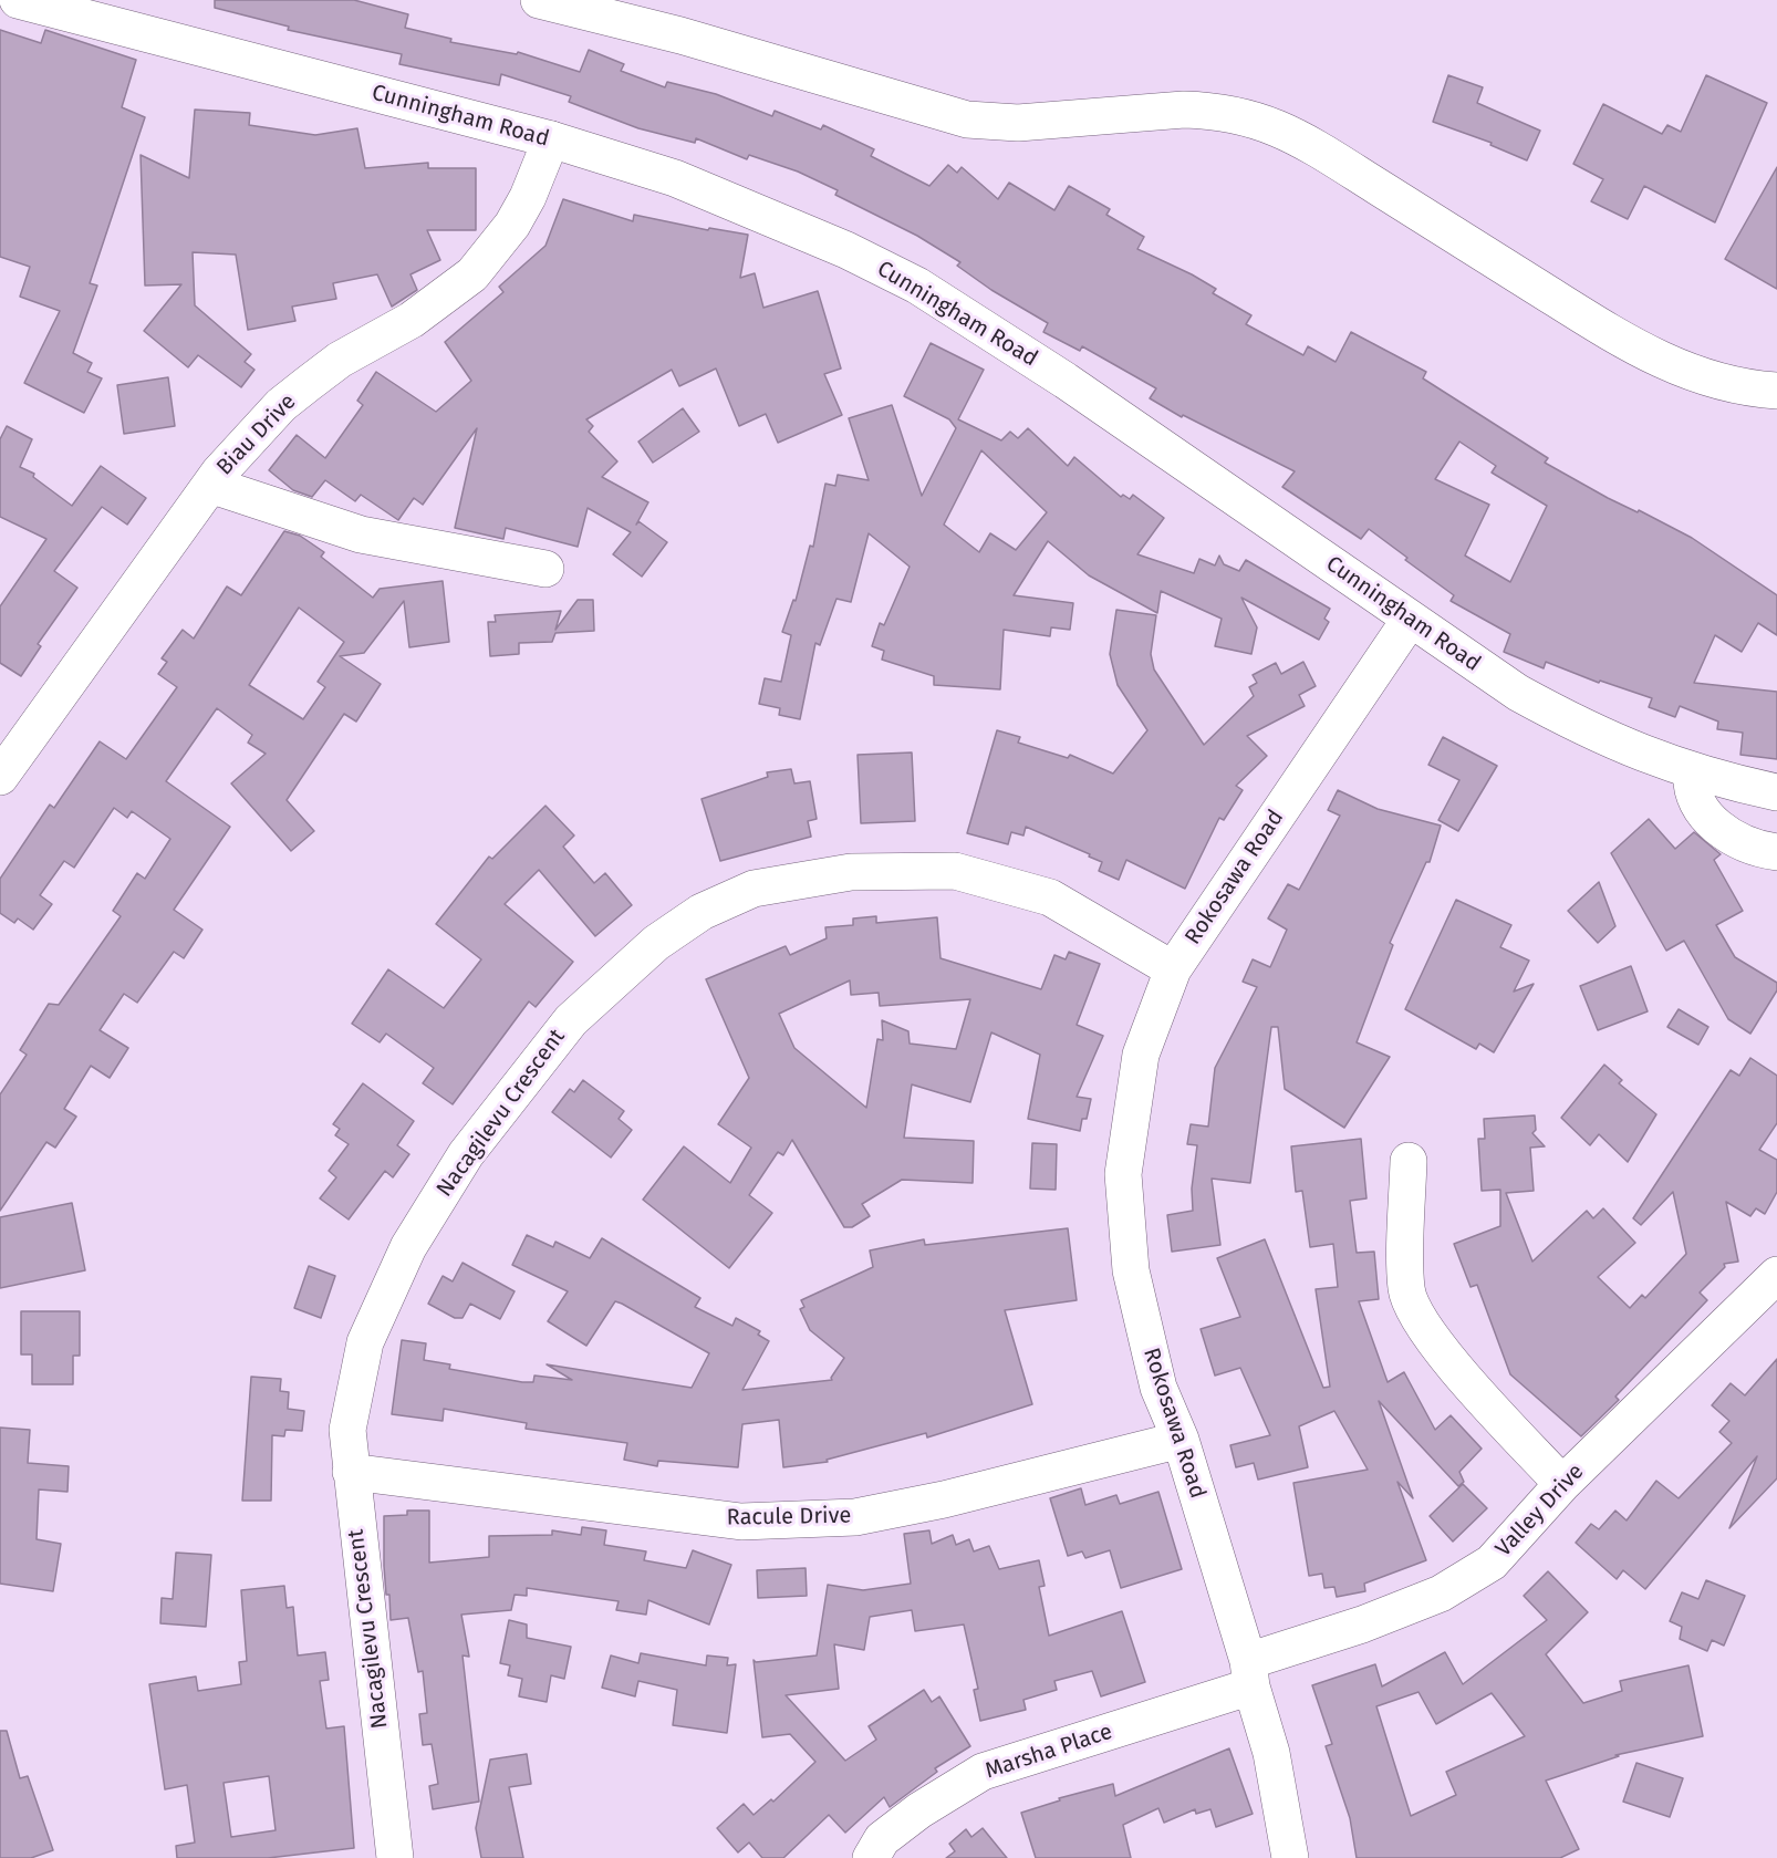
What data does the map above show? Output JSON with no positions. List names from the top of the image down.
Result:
{
  "streets": {
    "street": [
      "Cunningham Road",
      "Biau Drive",
      "Rokosawa Road",
      "Nacagilevu Crescent",
      "Valley Drive",
      "Racule Drive",
      "Marsha Place"
    ]
  },
  "crossings": [
    ["Cunningham Road", "Biau Drive"],
    ["Cunningham Road", "Rokosawa Road"],
    ["Rokosawa Road", "Nacagilevu Crescent"],
    ["Rokosawa Road", "Valley Drive"],
    ["Rokosawa Road", "Racule Drive"],
    ["Rokosawa Road", "Marsha Place"],
    ["Nacagilevu Crescent", "Racule Drive"],
    ["Valley Drive", "Marsha Place"]
  ]
}
